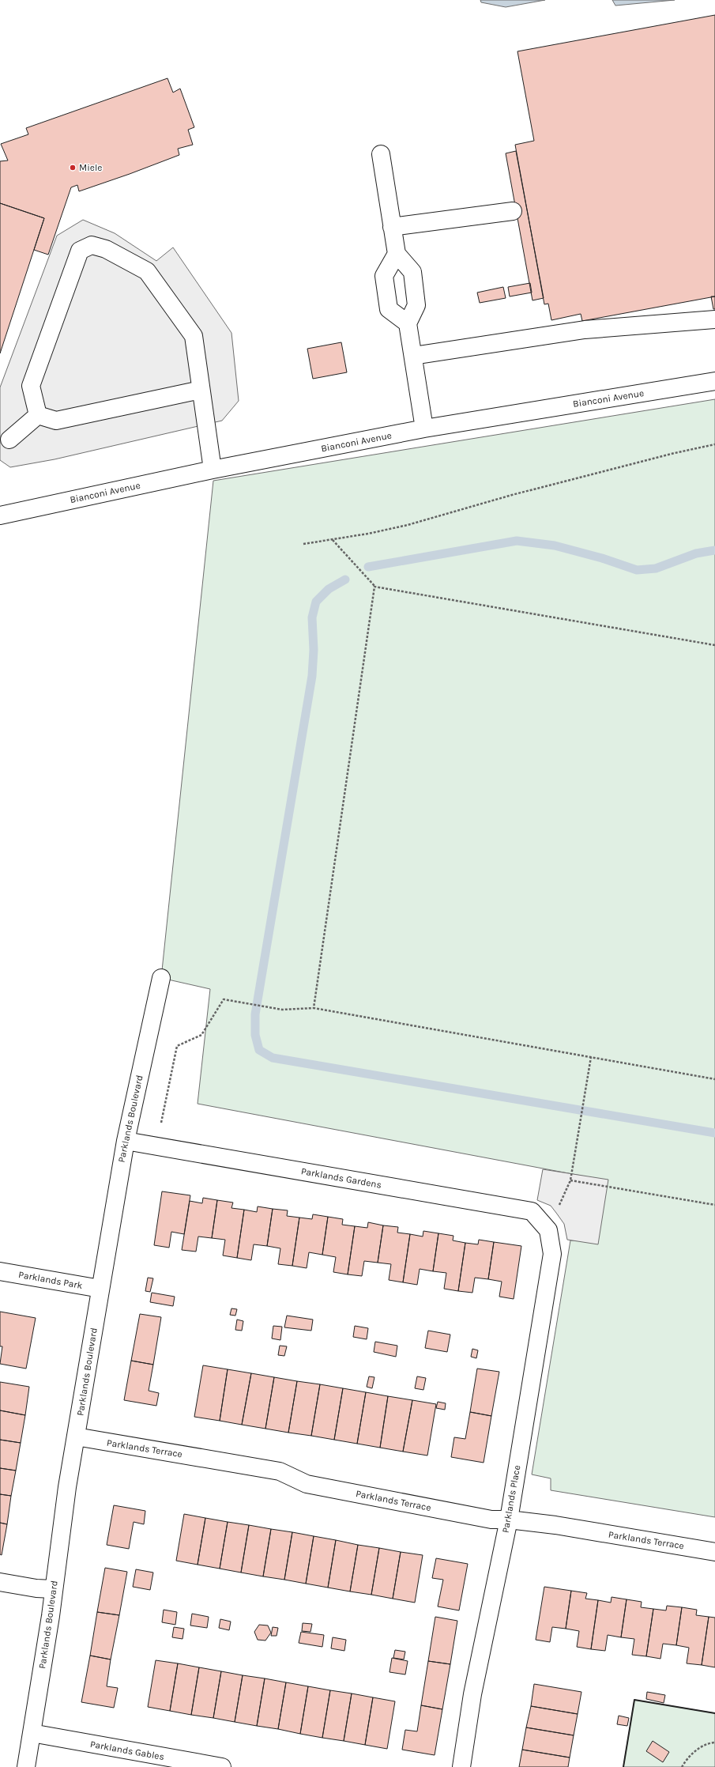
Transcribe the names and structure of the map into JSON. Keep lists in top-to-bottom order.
{
  "streets": {
    "street": [
      "Bianconi Avenue",
      "Parklands Boulevard",
      "Parklands Gardens",
      "Parklands Park",
      "Parklands Terrace",
      "Parklands Place",
      "Parklands Gables"
    ]
  },
  "crossings": [
    ["Parklands Boulevard", "Parklands Gardens"],
    ["Parklands Boulevard", "Parklands Park"],
    ["Parklands Boulevard", "Parklands Terrace"],
    ["Parklands Boulevard", "Parklands Gables"],
    ["Parklands Gardens", "Parklands Place"],
    ["Parklands Terrace", "Parklands Place"]
  ],
  "places": ["Miele"]
}
